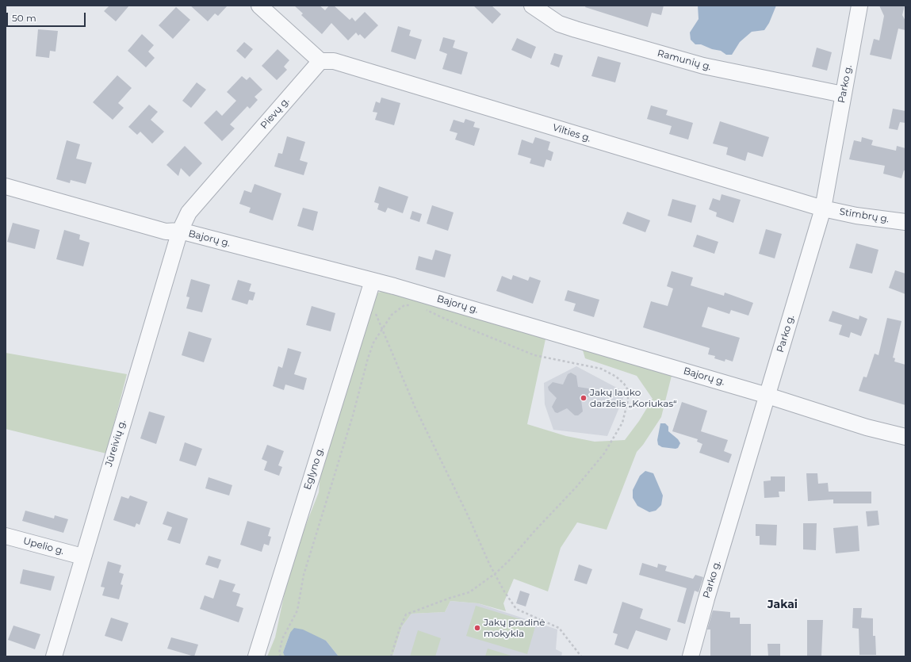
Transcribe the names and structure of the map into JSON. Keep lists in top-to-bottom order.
{
  "streets": {
    "street": [
      "Ramunių g.",
      "Parko g.",
      "Pievų g.",
      "Vilties g.",
      "Stimbrų g.",
      "Bajorų g.",
      "Jūreivių g.",
      "Eglyno g.",
      "Upelio g."
    ]
  },
  "crossings": [
    ["Ramunių g.", "Parko g."],
    ["Parko g.", "Vilties g."],
    ["Parko g.", "Stimbrų g."],
    ["Parko g.", "Bajorų g."],
    ["Pievų g.", "Vilties g."],
    ["Pievų g.", "Bajorų g."],
    ["Pievų g.", "Jūreivių g."],
    ["Vilties g.", "Stimbrų g."],
    ["Bajorų g.", "Jūreivių g."],
    ["Bajorų g.", "Eglyno g."],
    ["Jūreivių g.", "Upelio g."]
  ],
  "districts": ["Jakai"],
  "places": ["Jakų lauko darželis „Koriukas“", "Jakų pradinė mokykla"],
  "scale_bar": "50 m"
}
